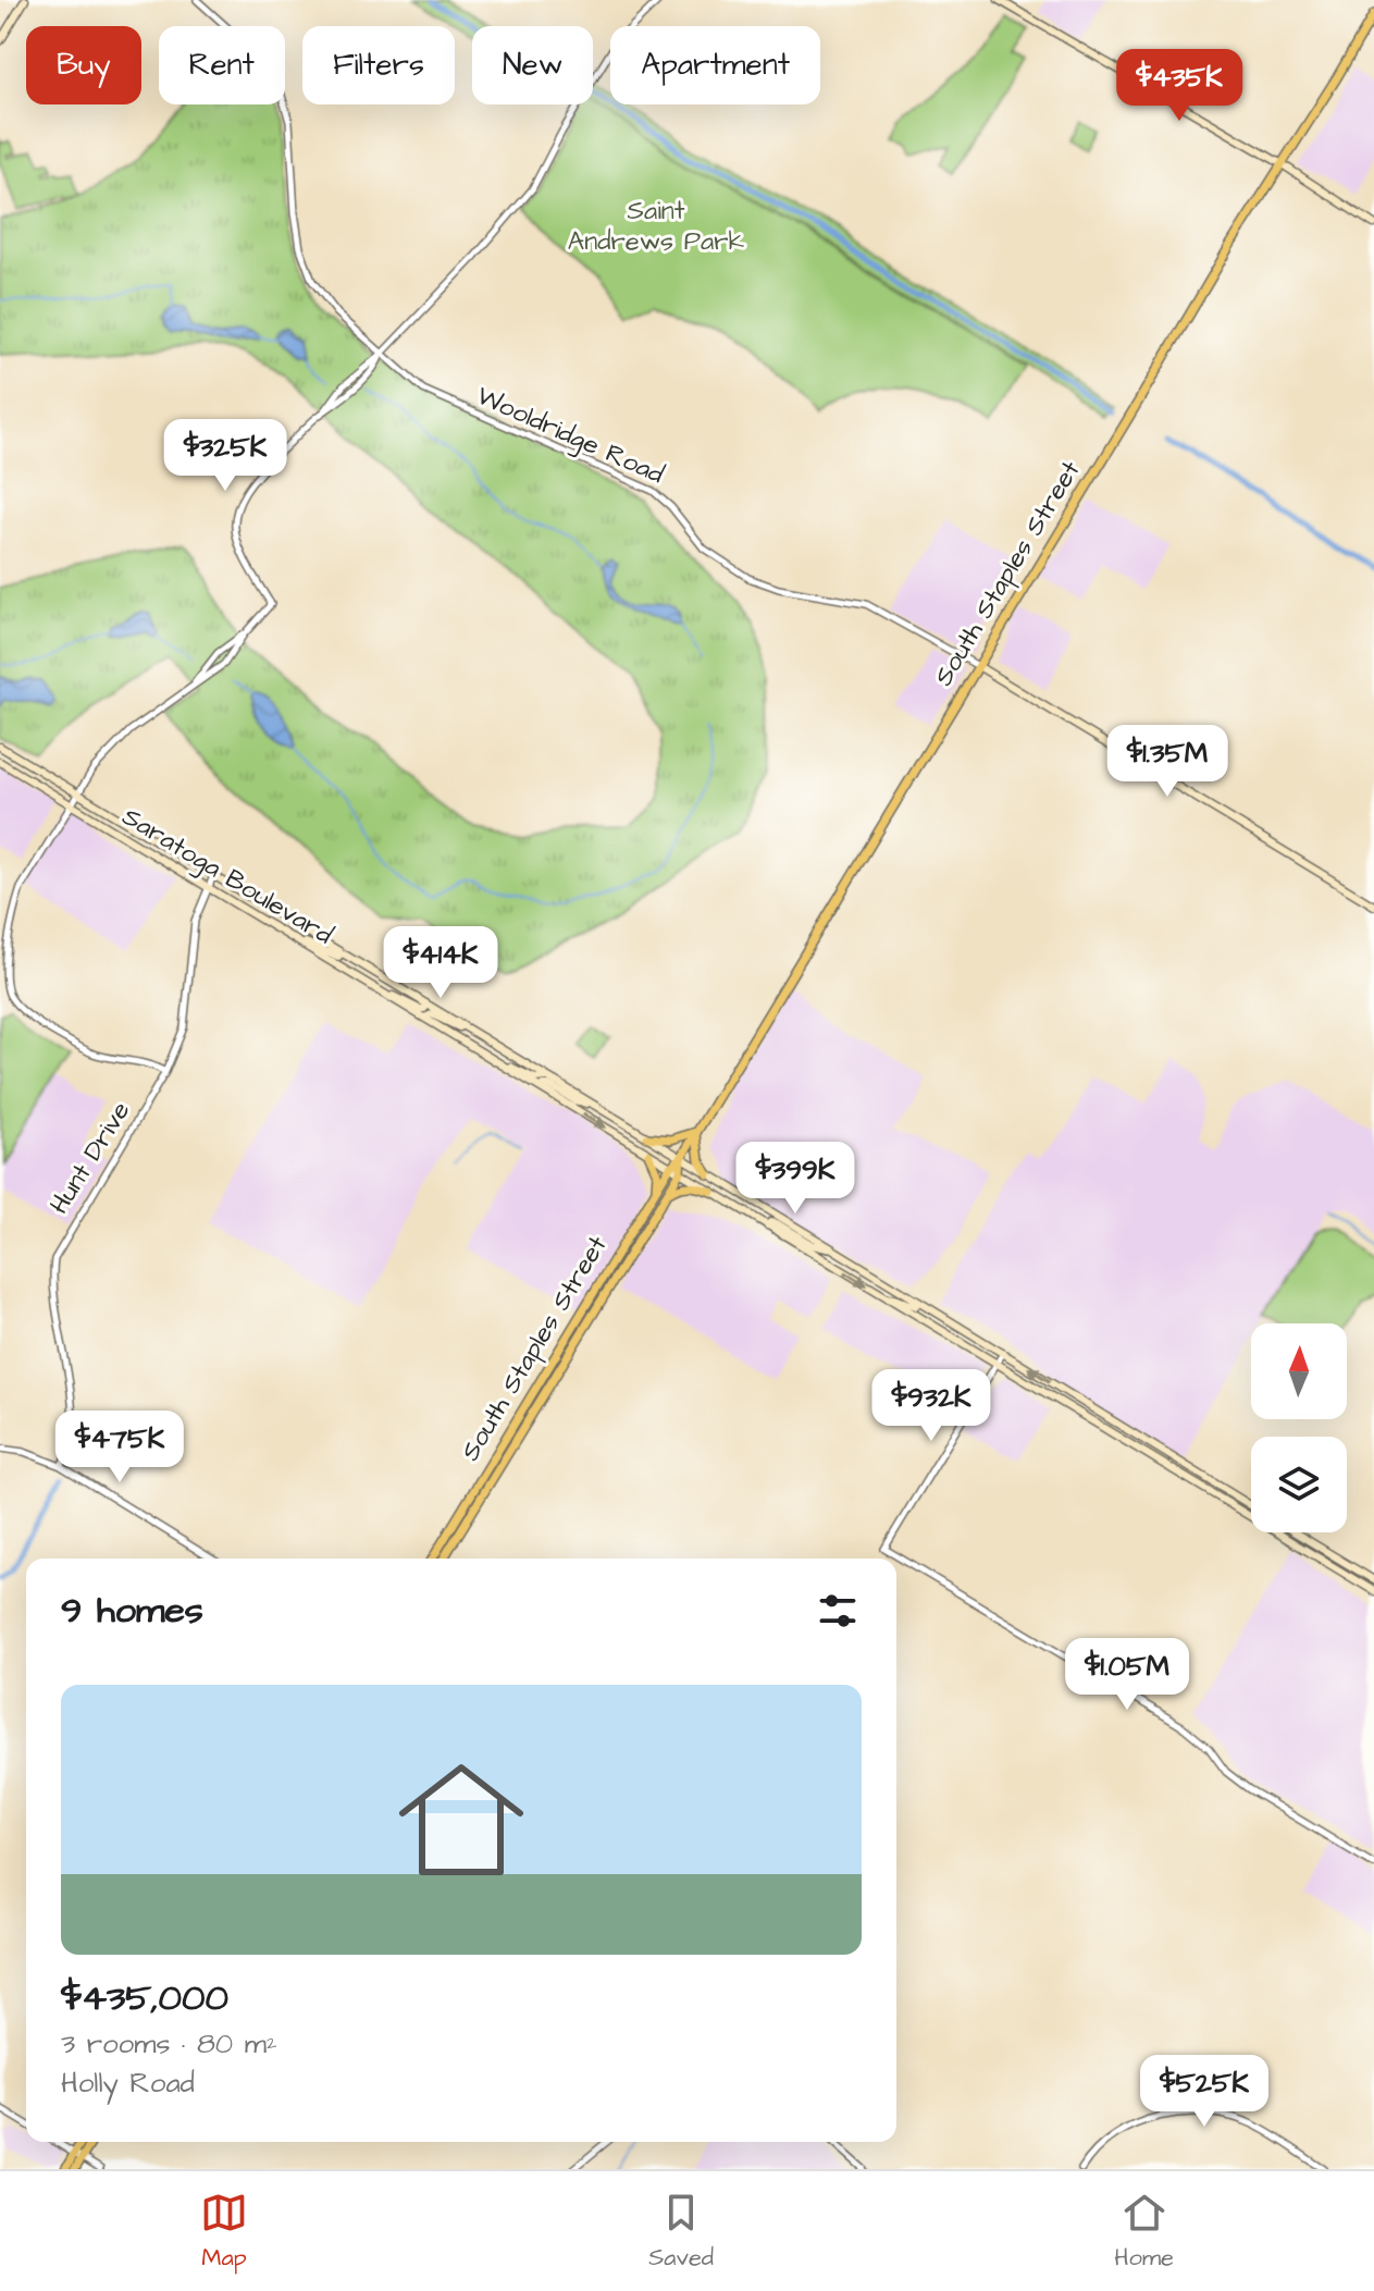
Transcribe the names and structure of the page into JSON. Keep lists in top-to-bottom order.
{
  "streets": {
    "main road": ["Wooldridge Road", "South Staples Street", "Saratoga Boulevard"],
    "street": ["Hunt Drive"]
  },
  "crossings": [
    ["Wooldridge Road", "South Staples Street"],
    ["South Staples Street", "Saratoga Boulevard"],
    ["Saratoga Boulevard", "Hunt Drive"]
  ],
  "parks": ["Saint Andrews Park"],
  "north": "top",
  "page": {
    "chip": [
      "Buy",
      "Rent",
      "Filters",
      "New",
      "Apartment"
    ],
    "price": [
      "$435K",
      "$325K",
      "$1.35M",
      "$414K",
      "$399K",
      "$932K",
      "$475K",
      "$1.05M",
      "$525K"
    ],
    "heading": "9 homes",
    "list": [
      {
        "name": "$435,000",
        "note": "3 rooms · 80 m² · Holly Road"
      }
    ],
    "tabs": ["Map", "Saved", "Home"]
  }
}
